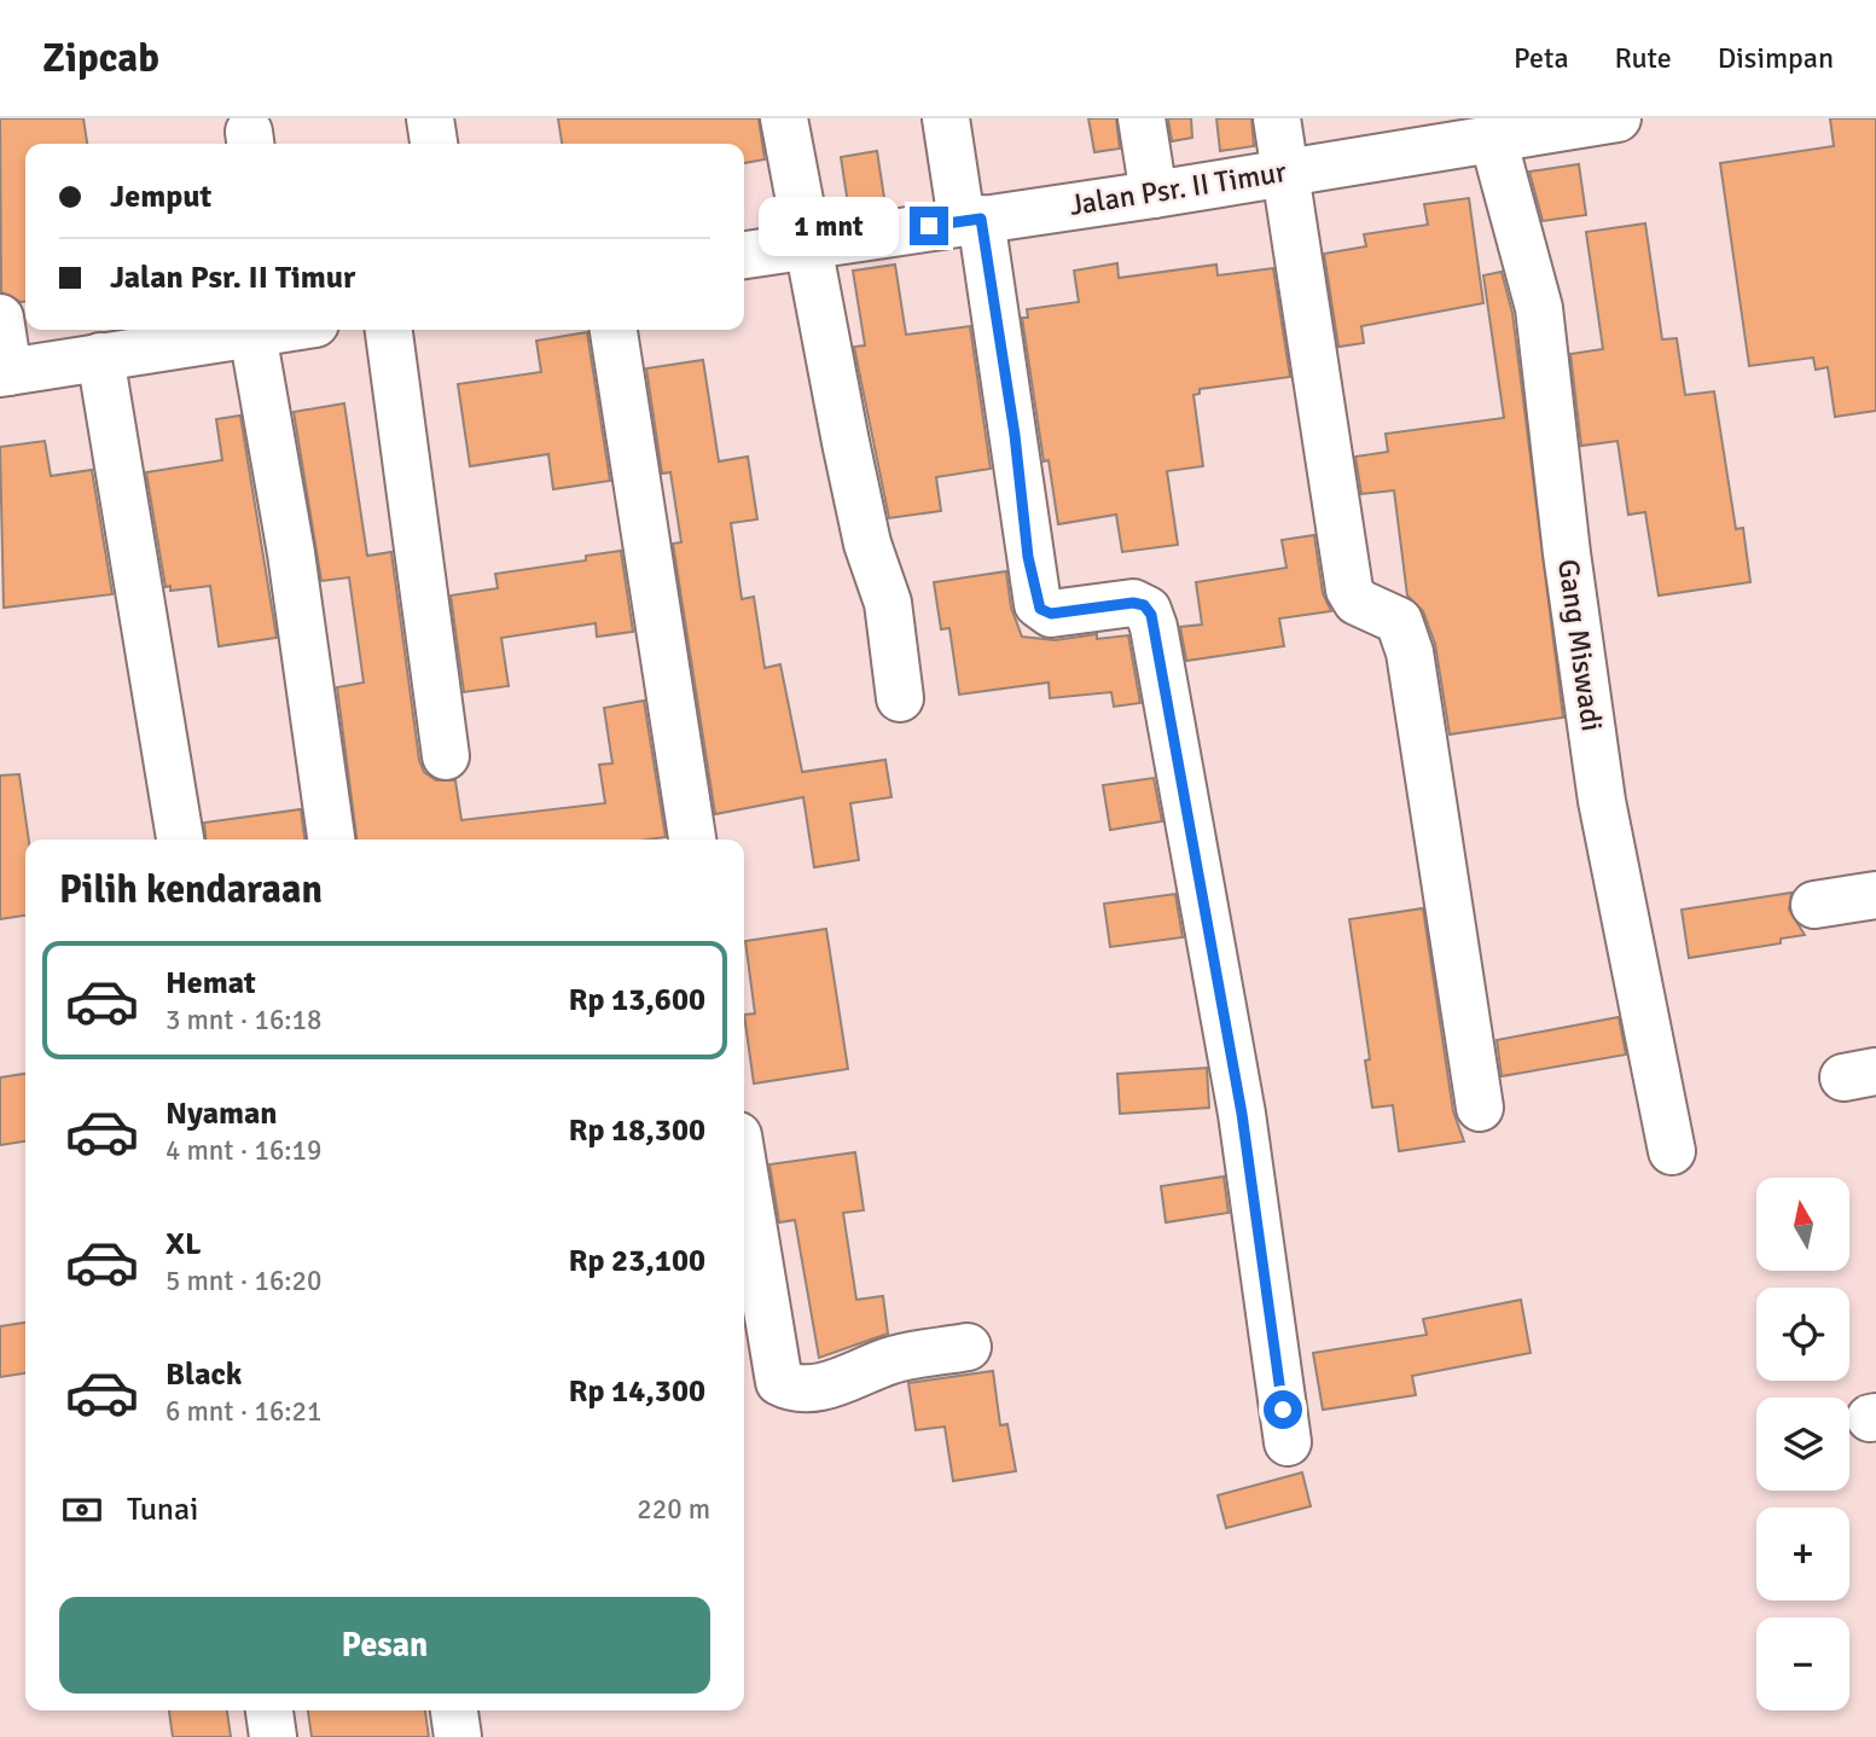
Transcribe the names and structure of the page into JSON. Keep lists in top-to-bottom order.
{
  "streets": {
    "street": ["Jalan Psr. II Timur", "Gang Miswadi"]
  },
  "crossings": [
    ["Jalan Psr. II Timur", "Gang Miswadi"]
  ],
  "north": "top",
  "page": {
    "header": "Zipcab",
    "nav": ["Peta", "Rute", "Disimpan"],
    "banner": ["Jemput", "Jalan Psr. II Timur"],
    "bubble": "1 mnt",
    "heading": "Pilih kendaraan",
    "list": [
      {
        "name": "Hemat",
        "note": "3 mnt · 16:18",
        "value": "Rp 13,600"
      },
      {
        "name": "Nyaman",
        "note": "4 mnt · 16:19",
        "value": "Rp 18,300"
      },
      {
        "name": "XL",
        "note": "5 mnt · 16:20",
        "value": "Rp 23,100"
      },
      {
        "name": "Black",
        "note": "6 mnt · 16:21",
        "value": "Rp 14,300"
      }
    ],
    "map_buttons": ["+", "−"],
    "pay": ["Tunai", "220 m"],
    "buttons": "Pesan"
  }
}
